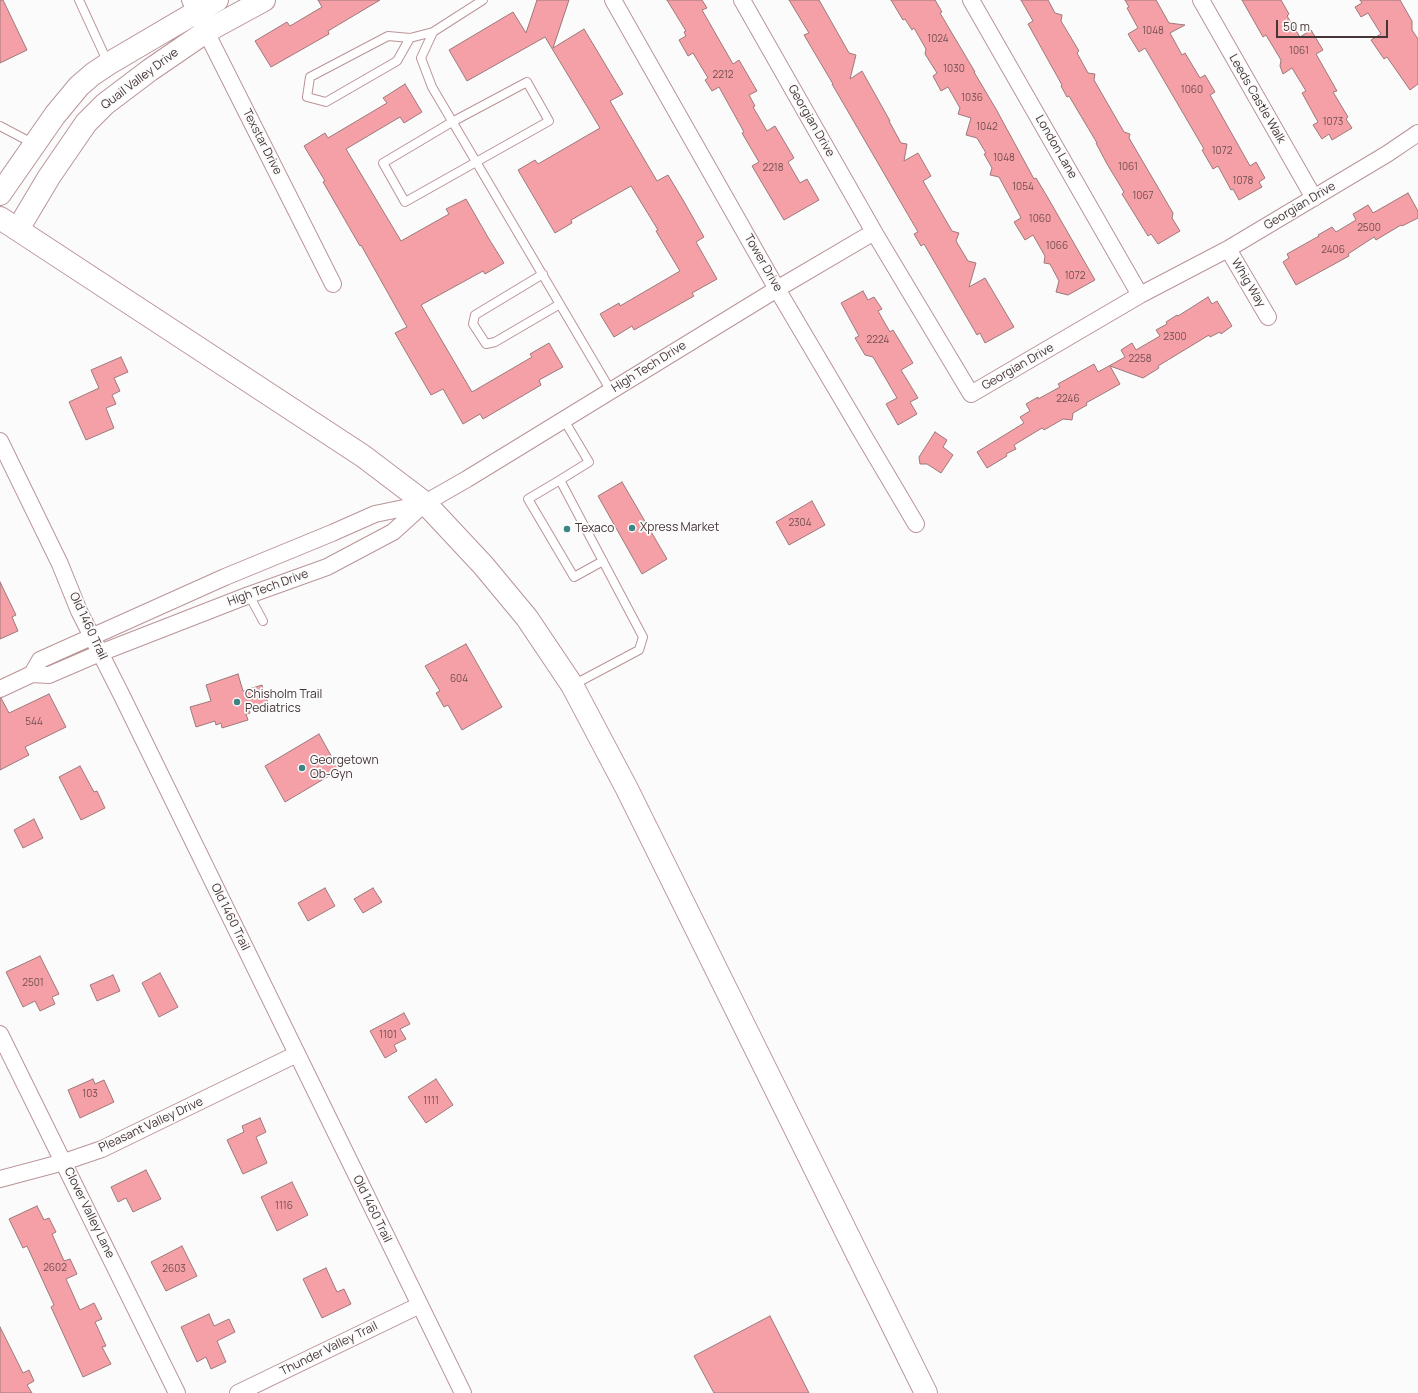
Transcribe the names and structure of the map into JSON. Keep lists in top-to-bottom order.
{
  "streets": {
    "main road": ["Quail Valley Drive"],
    "street": [
      "Leeds Castle Walk",
      "Georgian Drive",
      "Texstar Drive",
      "London Lane",
      "Tower Drive",
      "Whig Way",
      "High Tech Drive",
      "Old 1460 Trail",
      "Pleasant Valley Drive",
      "Clover Valley Lane",
      "Thunder Valley Trail"
    ]
  },
  "crossings": [
    ["Quail Valley Drive", "Texstar Drive"],
    ["Leeds Castle Walk", "Georgian Drive"],
    ["Georgian Drive", "London Lane"],
    ["Georgian Drive", "Whig Way"],
    ["Georgian Drive", "High Tech Drive"],
    ["Tower Drive", "High Tech Drive"],
    ["High Tech Drive", "Old 1460 Trail"],
    ["Old 1460 Trail", "Pleasant Valley Drive"],
    ["Old 1460 Trail", "Thunder Valley Trail"],
    ["Pleasant Valley Drive", "Clover Valley Lane"]
  ],
  "places": [
    "Xpress Market",
    "Texaco",
    "Chisholm Trail Pediatrics",
    "Georgetown Ob-Gyn"
  ],
  "house_numbers": [
    "1048",
    "1024",
    "1061",
    "1030",
    "2212",
    "1060",
    "1036",
    "1073",
    "1042",
    "1072",
    "1048",
    "1061",
    "2218",
    "1078",
    "1054",
    "1067",
    "1060",
    "2500",
    "1066",
    "2406",
    "1072",
    "2300",
    "2224",
    "2258",
    "2246",
    "2304",
    "604",
    "544",
    "2501",
    "1101",
    "103",
    "1111",
    "1116",
    "2602",
    "2603"
  ],
  "scale_bar": "50 m"
}
